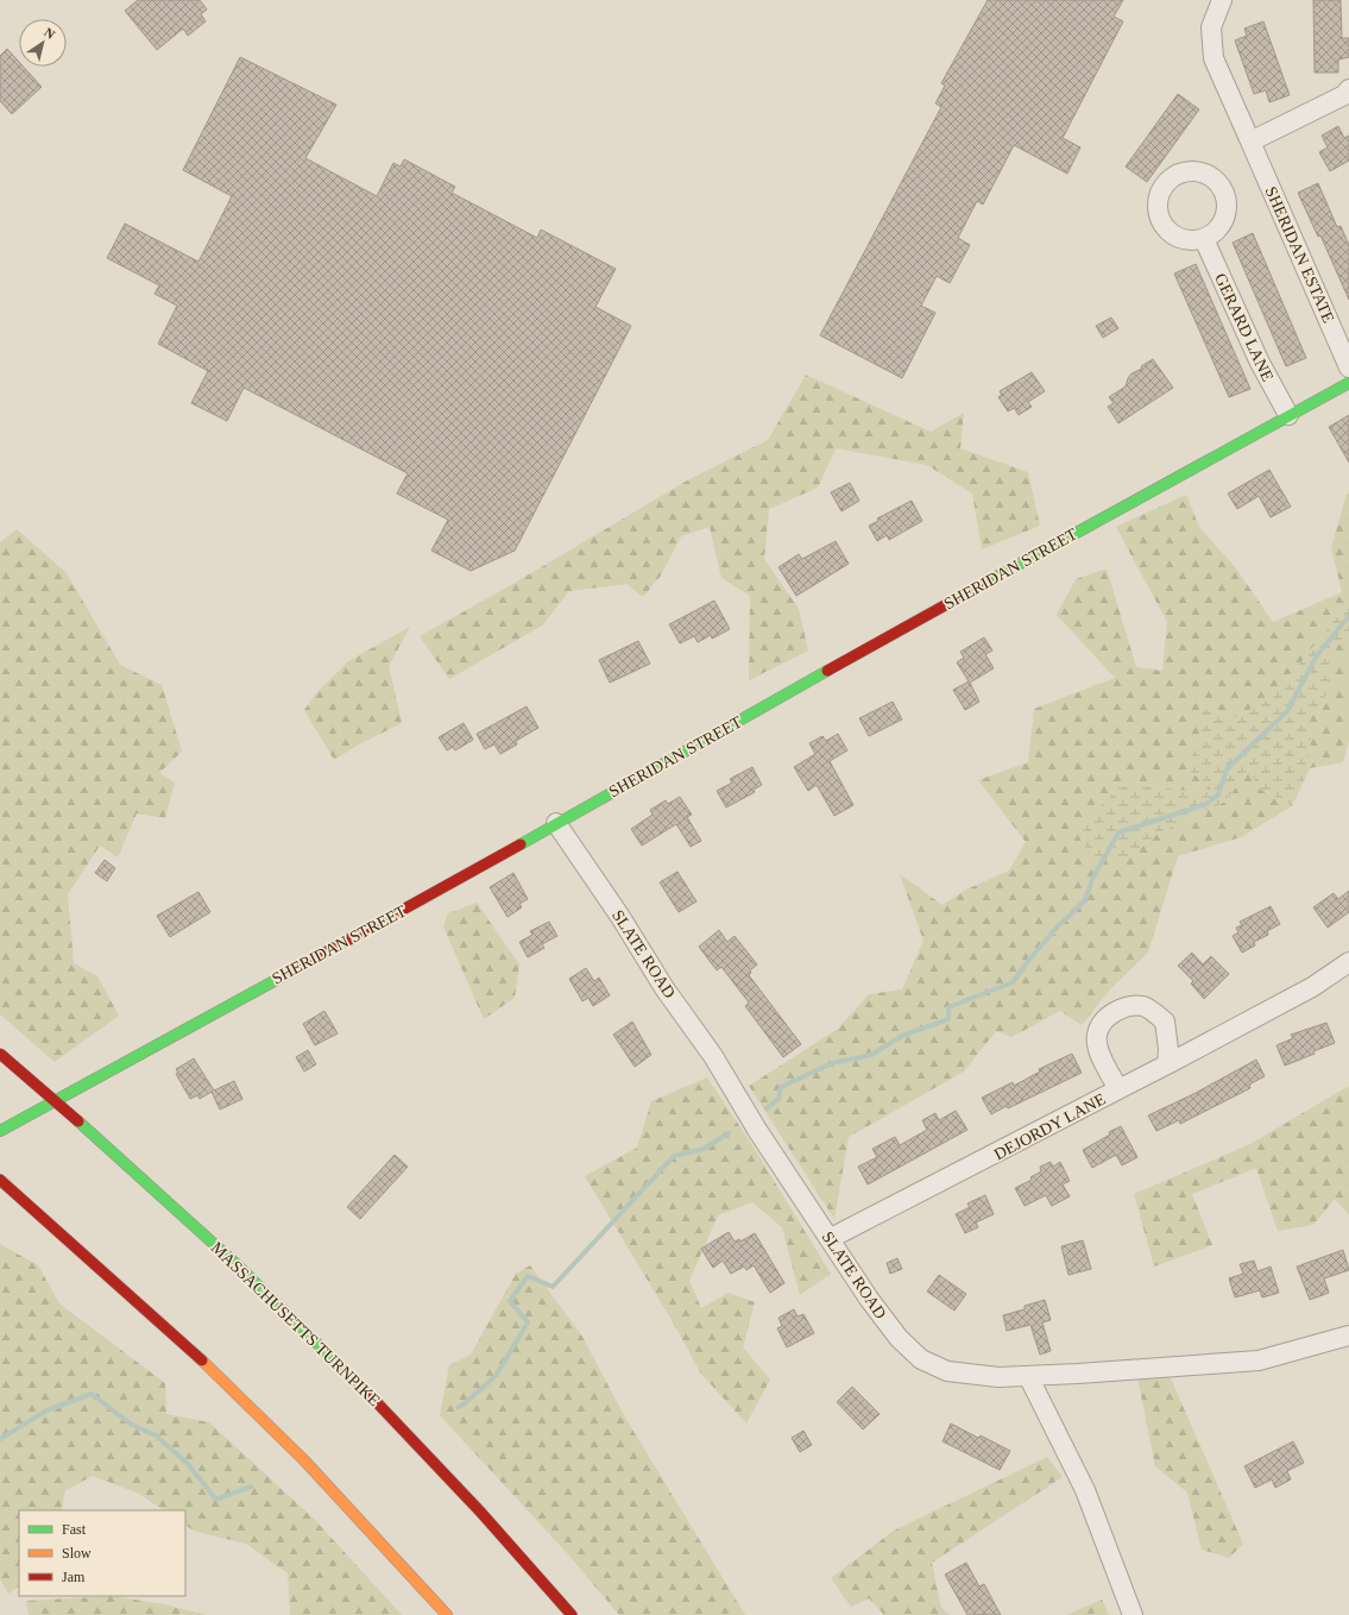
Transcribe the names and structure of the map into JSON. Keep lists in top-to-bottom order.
{
  "streets": {
    "main road": ["SHERIDAN STREET", "MASSACHUSETTS TURNPIKE"],
    "street": [
      "SHERIDAN ESTATE",
      "GERARD LANE",
      "SLATE ROAD",
      "DEJORDY LANE"
    ]
  },
  "crossings": [
    ["GERARD LANE", "SHERIDAN STREET"],
    ["SHERIDAN STREET", "SLATE ROAD"],
    ["SLATE ROAD", "DEJORDY LANE"]
  ],
  "legend": ["Fast", "Slow", "Jam"],
  "north": "top right"
}
